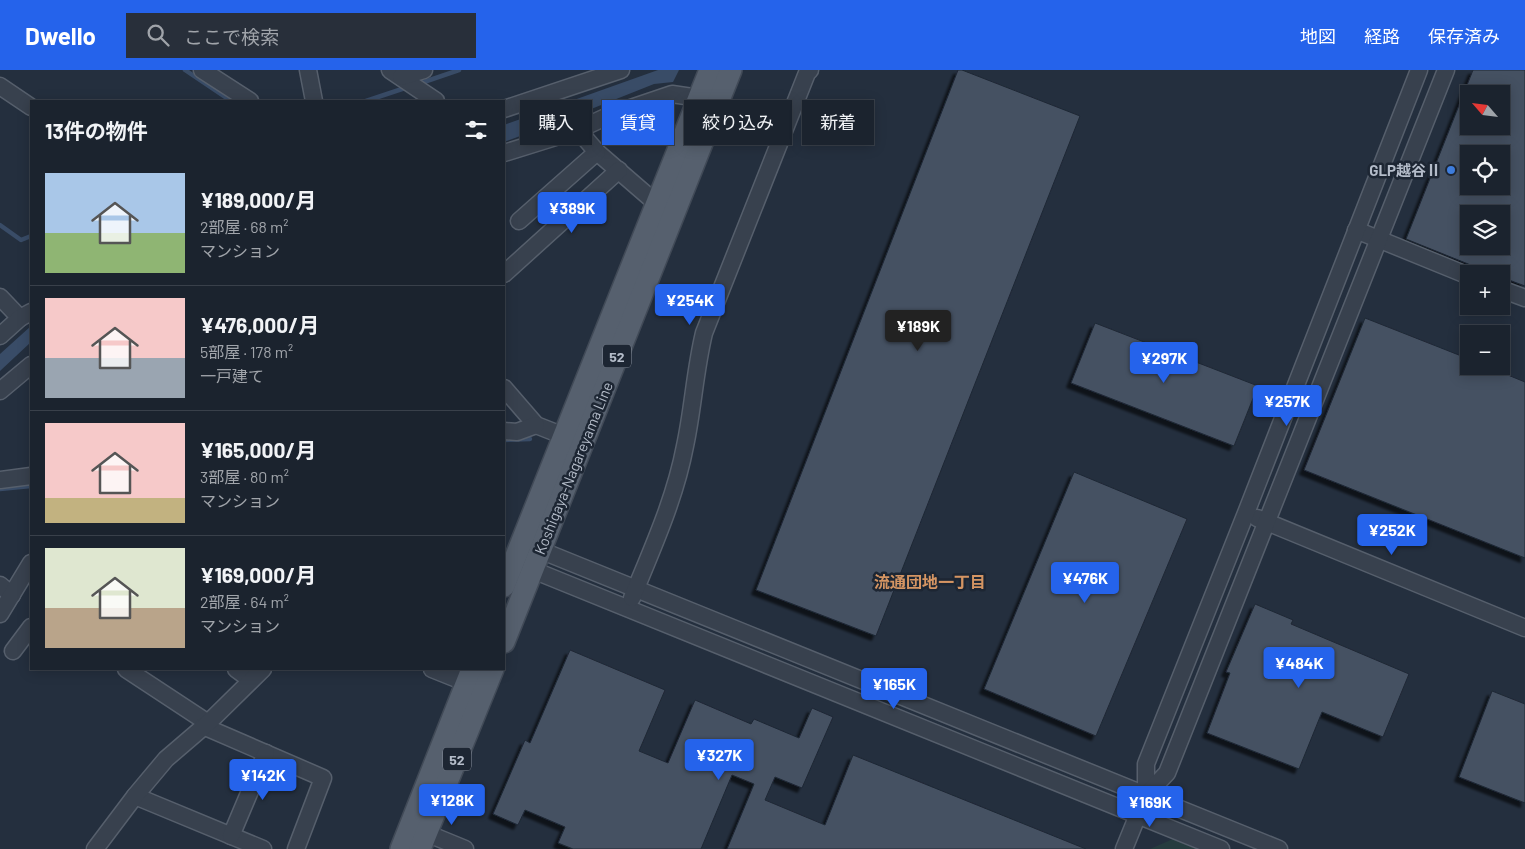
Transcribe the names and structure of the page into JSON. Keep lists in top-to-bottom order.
{
  "streets": {
    "main road": ["52", "Koshigaya-Nagareyama Line"]
  },
  "districts": ["流通団地一丁目"],
  "places": ["GLP越谷Ⅱ"],
  "north": "top left",
  "page": {
    "header": "Dwello",
    "search": "ここで検索",
    "nav": ["地図", "経路", "保存済み"],
    "map_buttons": ["+", "−"],
    "chip": [
      "購入",
      "賃貸",
      "絞り込み",
      "新着"
    ],
    "heading": "13件の物件",
    "list": [
      {
        "name": "¥189,000/月",
        "note": "2部屋 · 68 m² · マンション"
      },
      {
        "name": "¥476,000/月",
        "note": "5部屋 · 178 m² · 一戸建て"
      },
      {
        "name": "¥165,000/月",
        "note": "3部屋 · 80 m² · マンション"
      },
      {
        "name": "¥169,000/月",
        "note": "2部屋 · 64 m² · マンション"
      }
    ],
    "price": [
      "¥389K",
      "¥254K",
      "¥189K",
      "¥297K",
      "¥257K",
      "¥252K",
      "¥476K",
      "¥484K",
      "¥165K",
      "¥327K",
      "¥142K",
      "¥128K",
      "¥169K"
    ]
  }
}
